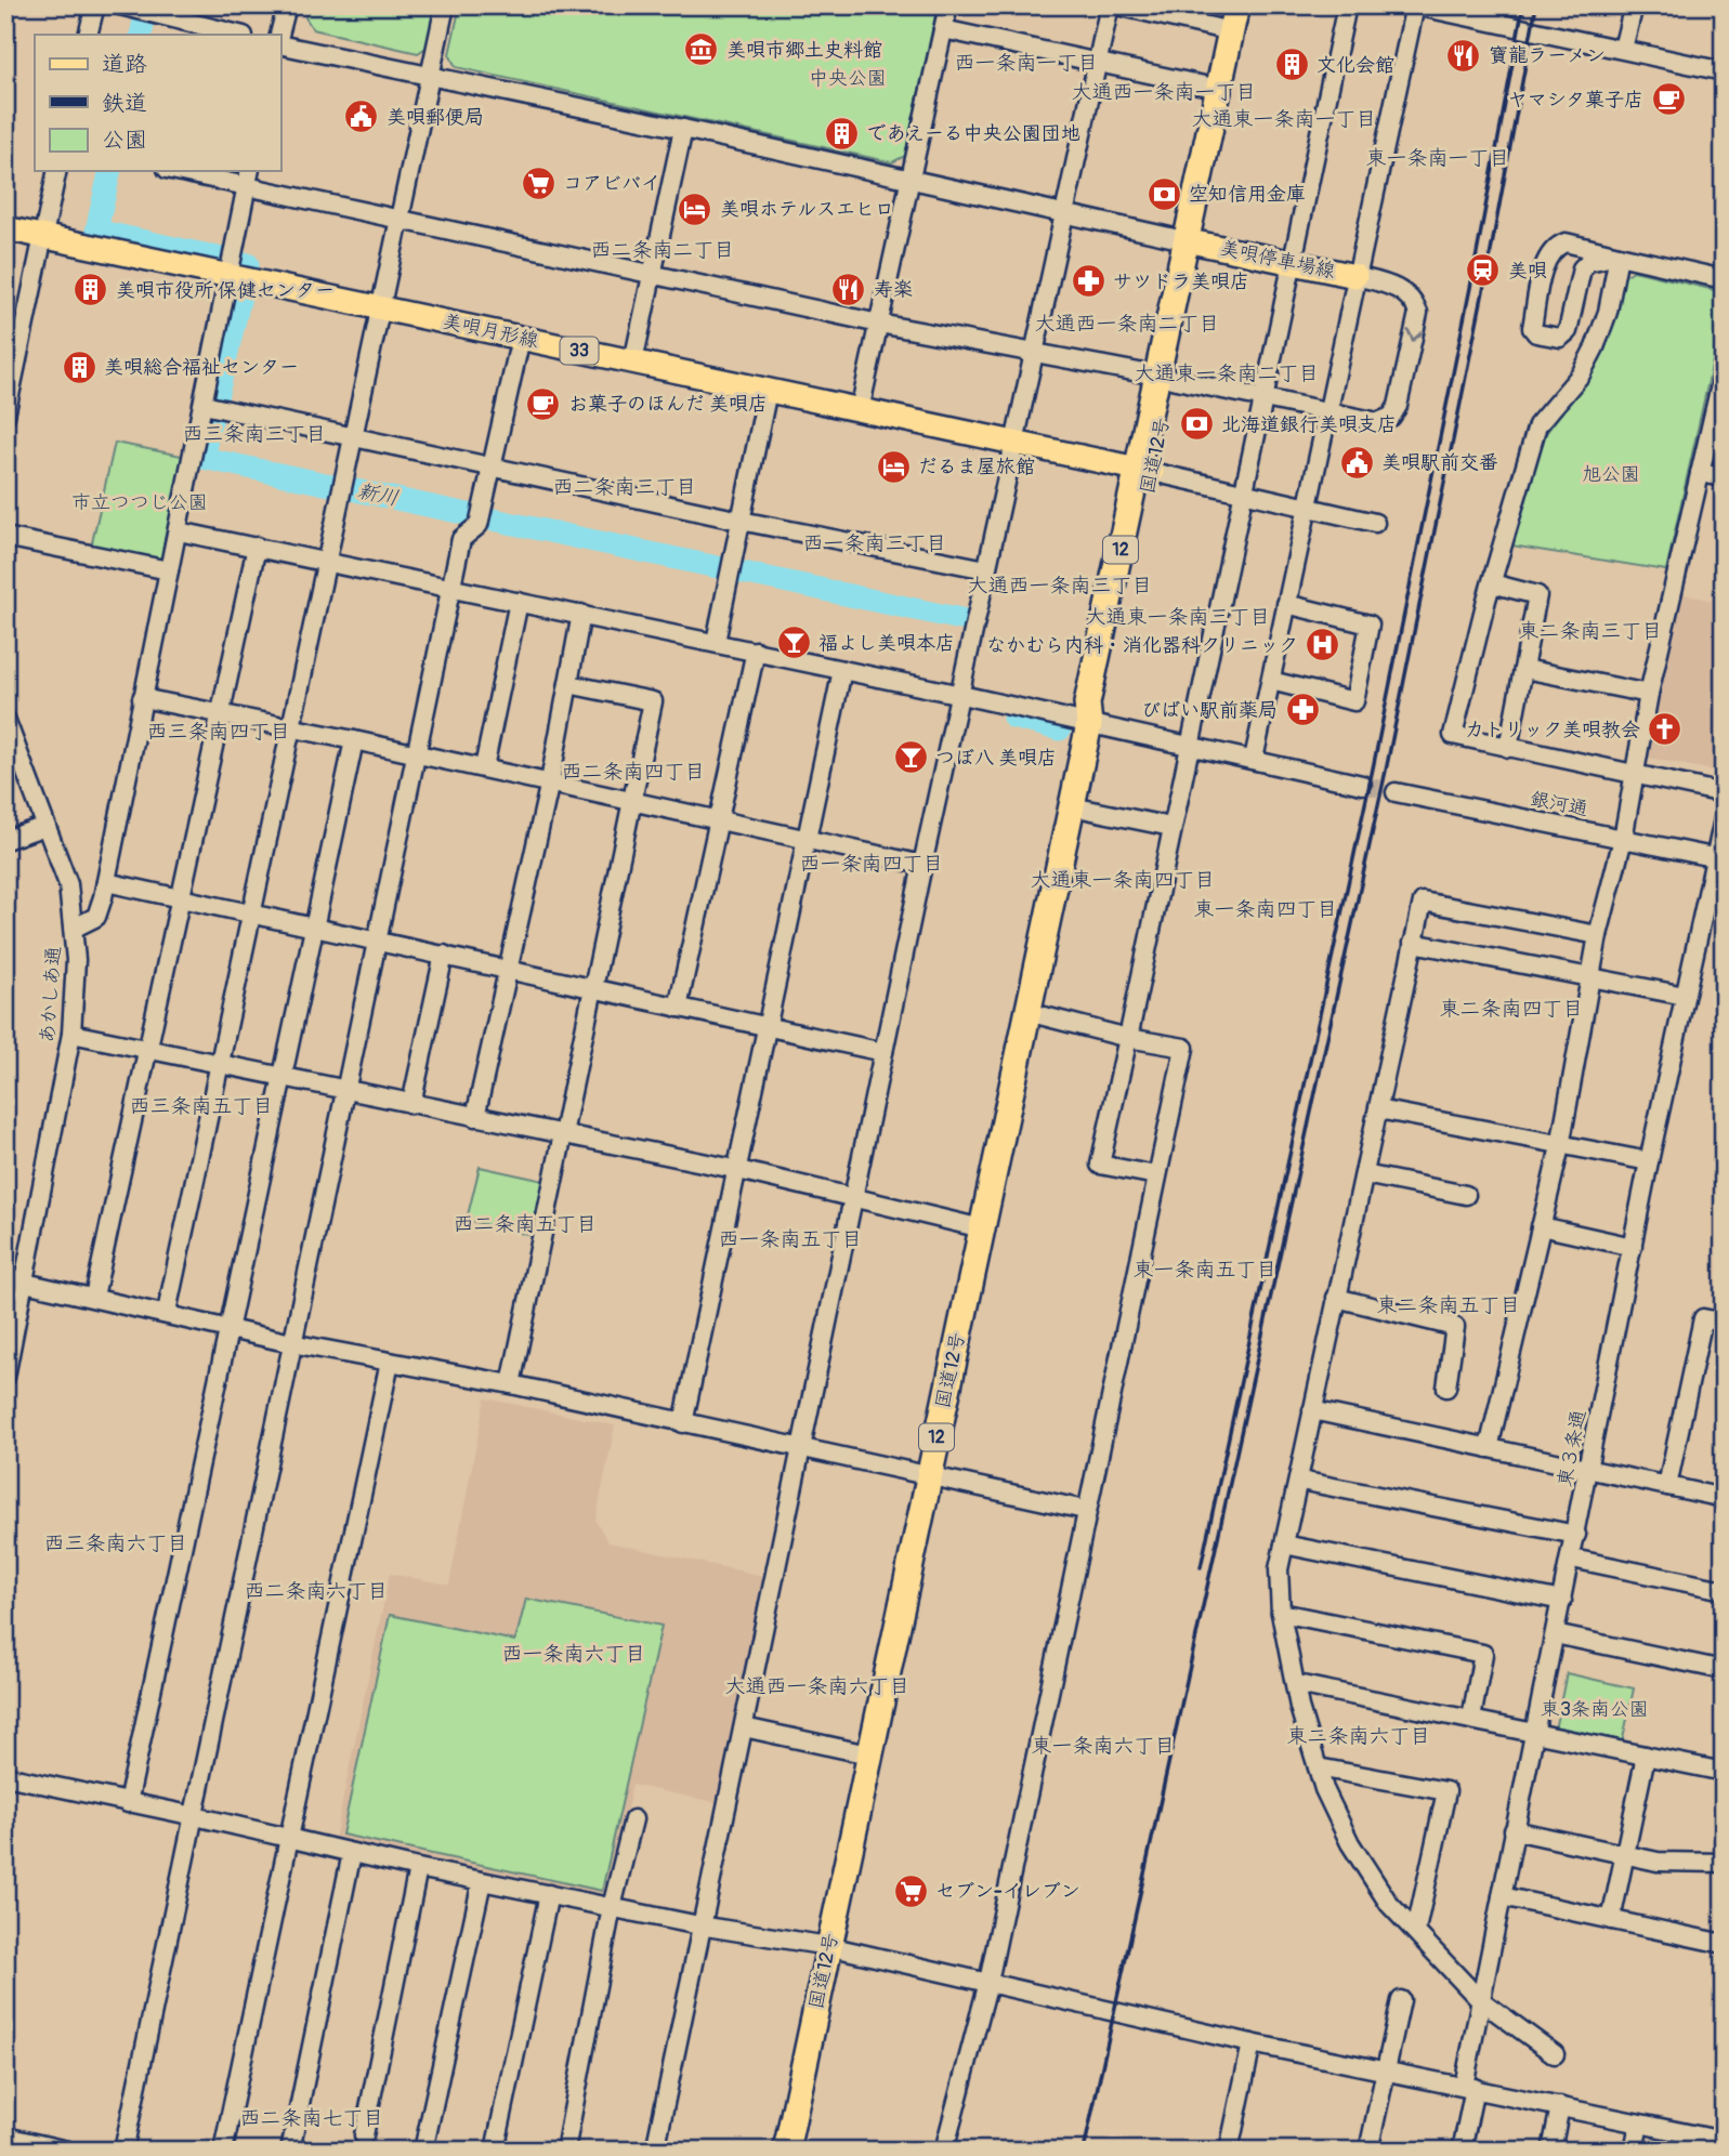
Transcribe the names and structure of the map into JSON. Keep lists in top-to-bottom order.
{
  "streets": {
    "highway": ["国道12号", "12"],
    "main road": ["美唄停車場線", "美唄月形線", "33"],
    "street": ["銀河通", "あかしあ通", "東３条通"]
  },
  "crossings": [
    ["美唄停車場線", "国道12号"],
    ["美唄月形線", "国道12号"],
    ["銀河通", "東３条通"]
  ],
  "districts": [
    "西一条南一丁目",
    "大通西一条南一丁目",
    "大通東一条南一丁目",
    "東一条南一丁目",
    "西二条南二丁目",
    "大通西一条南二丁目",
    "大通東一条南二丁目",
    "西三条南三丁目",
    "西二条南三丁目",
    "西一条南三丁目",
    "大通西一条南三丁目",
    "大通東一条南三丁目",
    "東二条南三丁目",
    "西三条南四丁目",
    "西二条南四丁目",
    "西一条南四丁目",
    "大通東一条南四丁目",
    "東一条南四丁目",
    "東二条南四丁目",
    "西三条南五丁目",
    "西二条南五丁目",
    "西一条南五丁目",
    "東一条南五丁目",
    "東二条南五丁目",
    "西三条南六丁目",
    "西二条南六丁目",
    "西一条南六丁目",
    "大通西一条南六丁目",
    "東二条南六丁目",
    "東一条南六丁目",
    "西二条南七丁目"
  ],
  "water": ["新川"],
  "parks": [
    "中央公園",
    "旭公園",
    "市立つつじ公園",
    "東3条南公園"
  ],
  "places": {
    "museum": ["美唄市郷土史料館"],
    "restaurant": ["寶龍ラーメン", "寿楽"],
    "building": [
      "文化会館",
      "であえーる中央公園団地",
      "美唄市役所 保健センター",
      "美唄総合福祉センター"
    ],
    "cafe": ["ヤマシタ菓子店", "お菓子のほんだ 美唄店"],
    "public building": ["美唄郵便局", "美唄駅前交番"],
    "supermarket": ["コアビバイ", "セブン-イレブン"],
    "bank": ["空知信用金庫", "北海道銀行美唄支店"],
    "hotel": ["美唄ホテルスエヒロ", "だるま屋旅館"],
    "station": ["美唄"],
    "pharmacy": ["サツドラ美唄店", "びばい駅前薬局"],
    "bar": ["福よし美唄本店", "つぼ八 美唄店"],
    "hospital": ["なかむら内科・消化器科クリニック"],
    "church": ["カトリック美唄教会"]
  },
  "legend": ["道路", "鉄道", "公園"]
}
